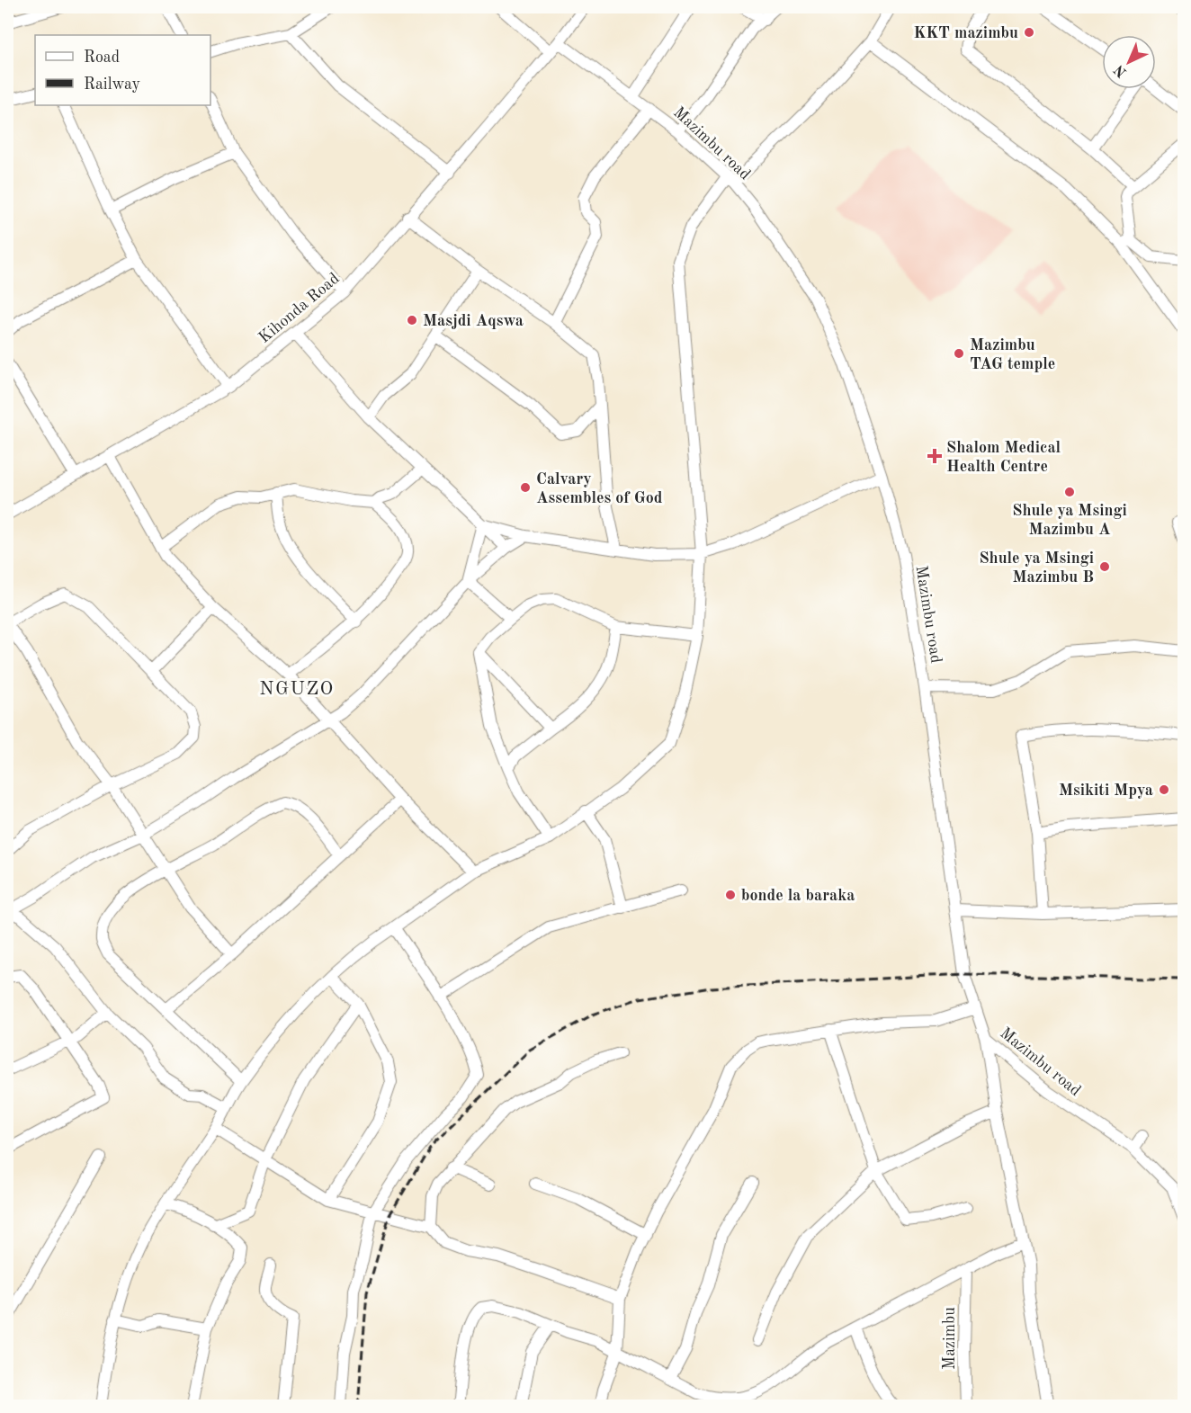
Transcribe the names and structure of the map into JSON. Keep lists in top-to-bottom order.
{
  "streets": {
    "street": ["Mazimbu road", "Kihonda Road", "Mazimbu"]
  },
  "crossings": [
    ["Mazimbu road", "Kihonda Road"]
  ],
  "districts": ["NGUZO"],
  "places": {
    "other": [
      "KKT mazimbu",
      "Masjdi Aqswa",
      "Mazimbu TAG temple",
      "Calvary Assembles of God",
      "Shule ya Msingi Mazimbu A",
      "Shule ya Msingi Mazimbu B",
      "Msikiti Mpya",
      "bonde la baraka"
    ],
    "health": ["Shalom Medical Health Centre"]
  },
  "legend": ["Road", "Railway"],
  "north": "bottom left"
}
